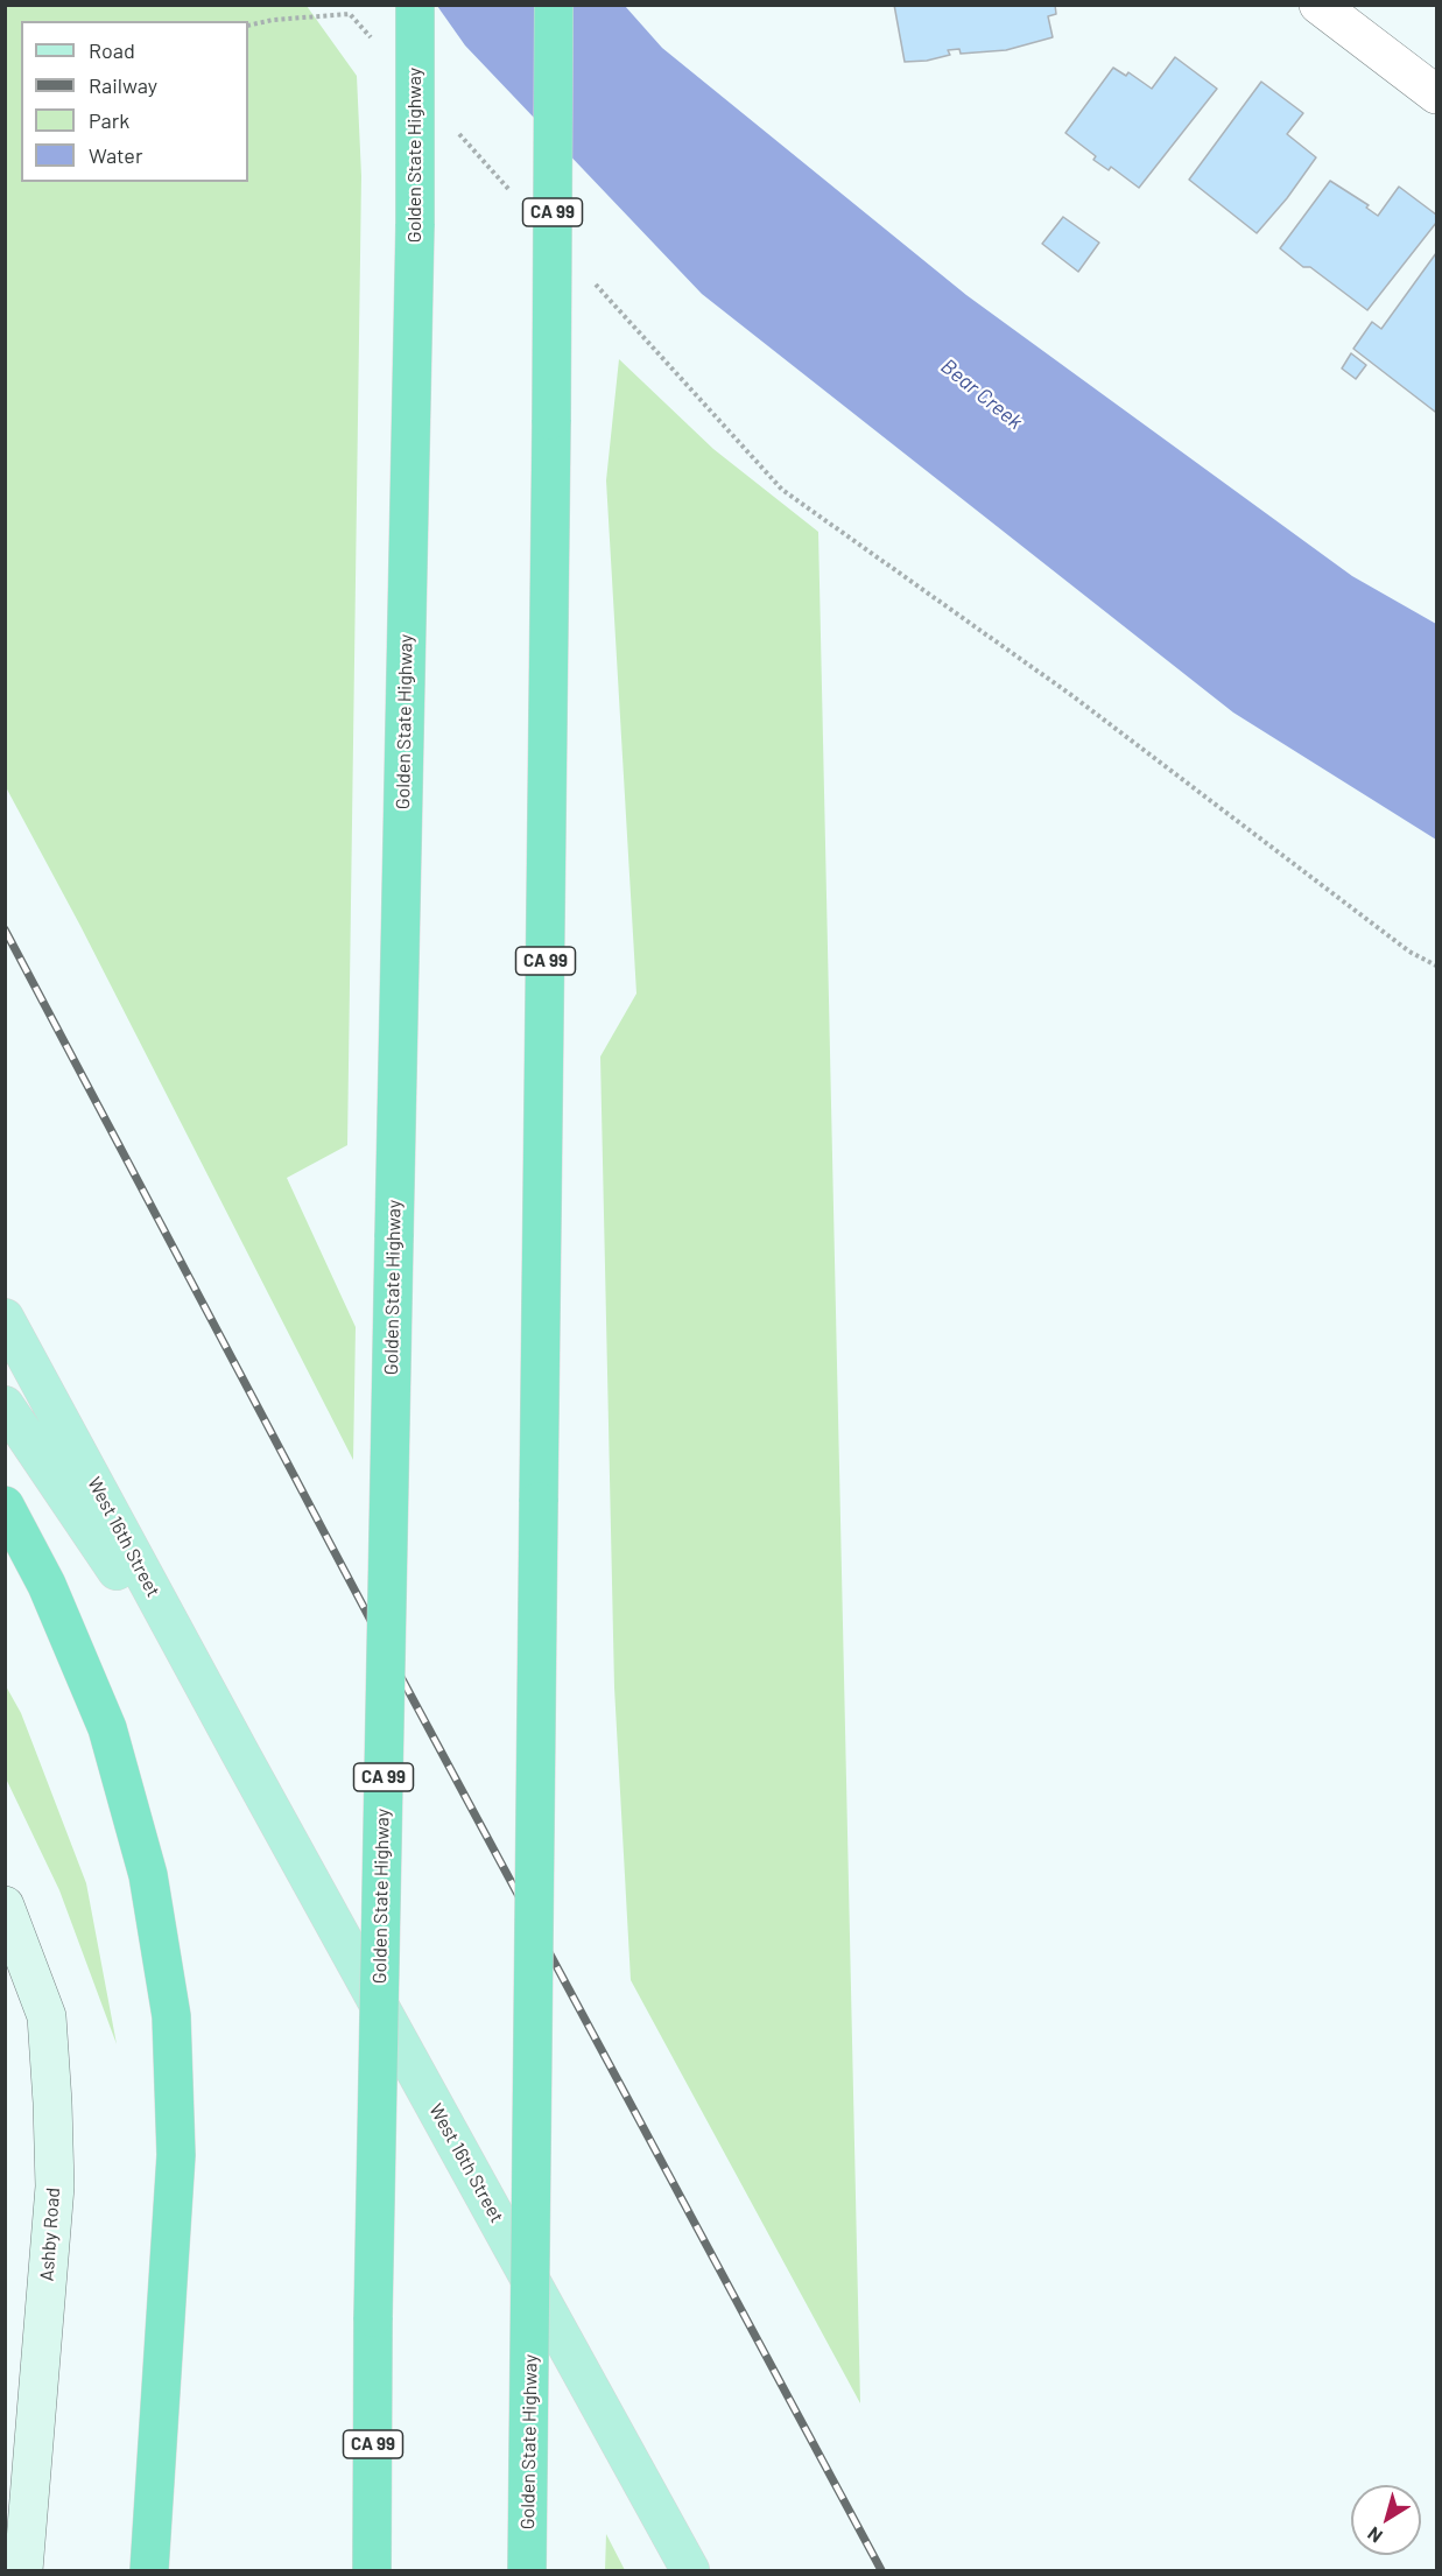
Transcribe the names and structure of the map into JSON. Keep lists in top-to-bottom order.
{
  "streets": {
    "highway": ["Golden State Highway", "CA 99"],
    "main road": ["West 16th Street", "Ashby Road"]
  },
  "water": ["Bear Creek"],
  "legend": [
    "Road",
    "Railway",
    "Park",
    "Water"
  ],
  "north": "bottom left"
}
